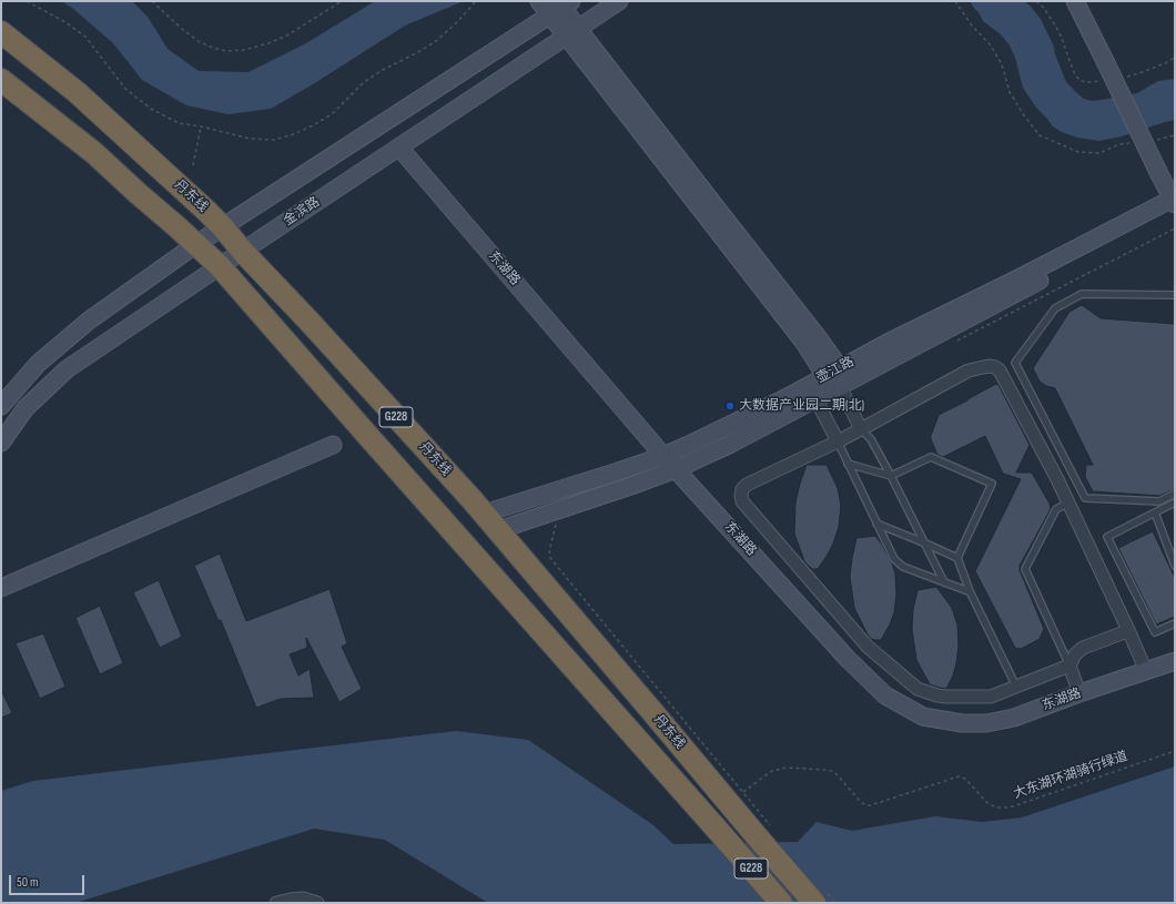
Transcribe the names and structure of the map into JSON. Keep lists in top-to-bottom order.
{
  "streets": {
    "highway": ["丹东线", "G228"],
    "main road": ["金滨路", "东湖路", "壶江路"],
    "path": ["大东湖环湖骑行绿道"]
  },
  "crossings": [
    ["丹东线", "金滨路"],
    ["丹东线", "壶江路"],
    ["金滨路", "东湖路"],
    ["金滨路", "G228"],
    ["东湖路", "壶江路"]
  ],
  "places": ["大数据产业园二期(北)"],
  "scale_bar": "50 m"
}
